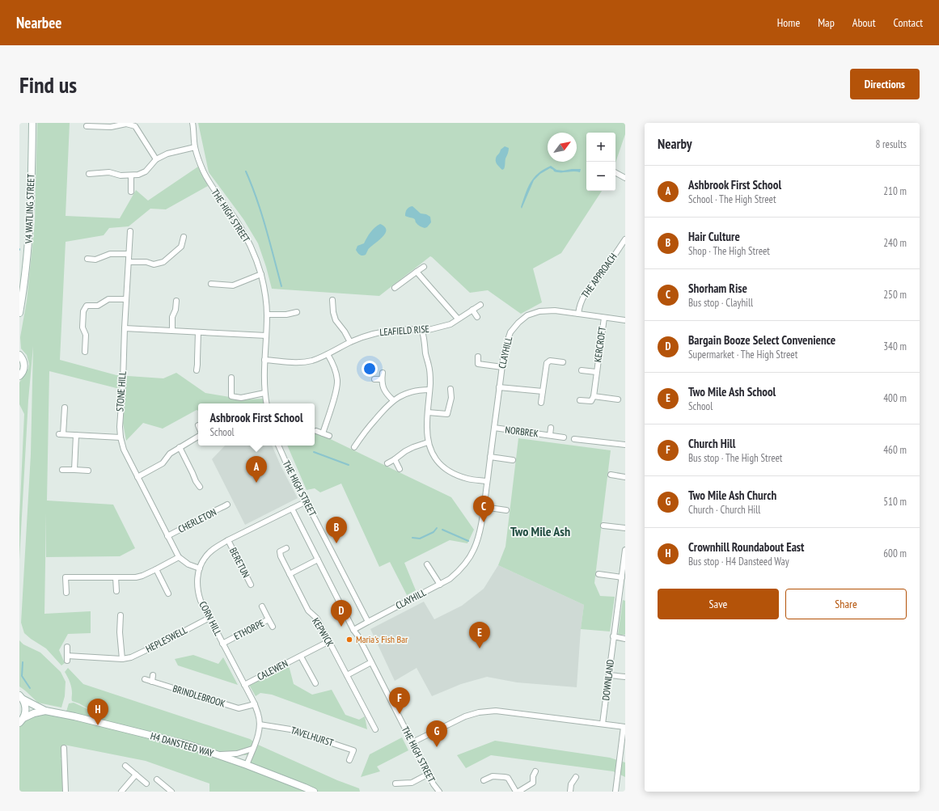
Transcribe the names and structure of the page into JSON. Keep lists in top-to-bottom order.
{
  "streets": {
    "street": [
      "V4 WATLING STREET",
      "THE HIGH STREET",
      "THE APPROACH",
      "LEAFIELD RISE",
      "KERCROFT",
      "CLAYHILL",
      "STONE HILL",
      "NORBREK",
      "CHERLETON",
      "BERETUN",
      "CORN HILL",
      "ETHORPE",
      "KEPWICK",
      "HEPLESWELL",
      "CALEWEN",
      "DOWNLAND",
      "BRINDLEBROOK",
      "TAVELHURST",
      "H4 DANSTEED WAY"
    ]
  },
  "crossings": [
    ["THE HIGH STREET", "LEAFIELD RISE"],
    ["THE HIGH STREET", "CLAYHILL"],
    ["THE HIGH STREET", "CORN HILL"],
    ["THE APPROACH", "CLAYHILL"],
    ["KERCROFT", "CLAYHILL"],
    ["CLAYHILL", "NORBREK"],
    ["STONE HILL", "CHERLETON"],
    ["STONE HILL", "CORN HILL"],
    ["BERETUN", "CORN HILL"],
    ["CORN HILL", "ETHORPE"],
    ["CORN HILL", "HEPLESWELL"],
    ["CORN HILL", "CALEWEN"],
    ["CORN HILL", "BRINDLEBROOK"],
    ["CORN HILL", "TAVELHURST"],
    ["CORN HILL", "H4 DANSTEED WAY"],
    ["KEPWICK", "CALEWEN"]
  ],
  "districts": ["Two Mile Ash"],
  "places": ["Maria's Fish Bar"],
  "north": "top right",
  "page": {
    "header": "Nearbee",
    "nav": [
      "Home",
      "Map",
      "About",
      "Contact"
    ],
    "buttons": [
      "Directions",
      ["Save", "Share"]
    ],
    "title": "Find us",
    "heading": ["Nearby", "8 results"],
    "map_buttons": ["+", "−"],
    "list": [
      {
        "mark": "A",
        "name": "Ashbrook First School",
        "note": "School · The High Street",
        "value": "210 m"
      },
      {
        "mark": "B",
        "name": "Hair Culture",
        "note": "Shop · The High Street",
        "value": "240 m"
      },
      {
        "mark": "C",
        "name": "Shorham Rise",
        "note": "Bus stop · Clayhill",
        "value": "250 m"
      },
      {
        "mark": "D",
        "name": "Bargain Booze Select Convenience",
        "note": "Supermarket · The High Street",
        "value": "340 m"
      },
      {
        "mark": "E",
        "name": "Two Mile Ash School",
        "note": "School",
        "value": "400 m"
      },
      {
        "mark": "F",
        "name": "Church Hill",
        "note": "Bus stop · The High Street",
        "value": "460 m"
      },
      {
        "mark": "G",
        "name": "Two Mile Ash Church",
        "note": "Church · Church Hill",
        "value": "510 m"
      },
      {
        "mark": "H",
        "name": "Crownhill Roundabout East",
        "note": "Bus stop · H4 Dansteed Way",
        "value": "600 m"
      }
    ],
    "popup": ["Ashbrook First School", "School"],
    "pins": [
      "A",
      "C",
      "B",
      "D",
      "E",
      "F",
      "H",
      "G"
    ]
  }
}
